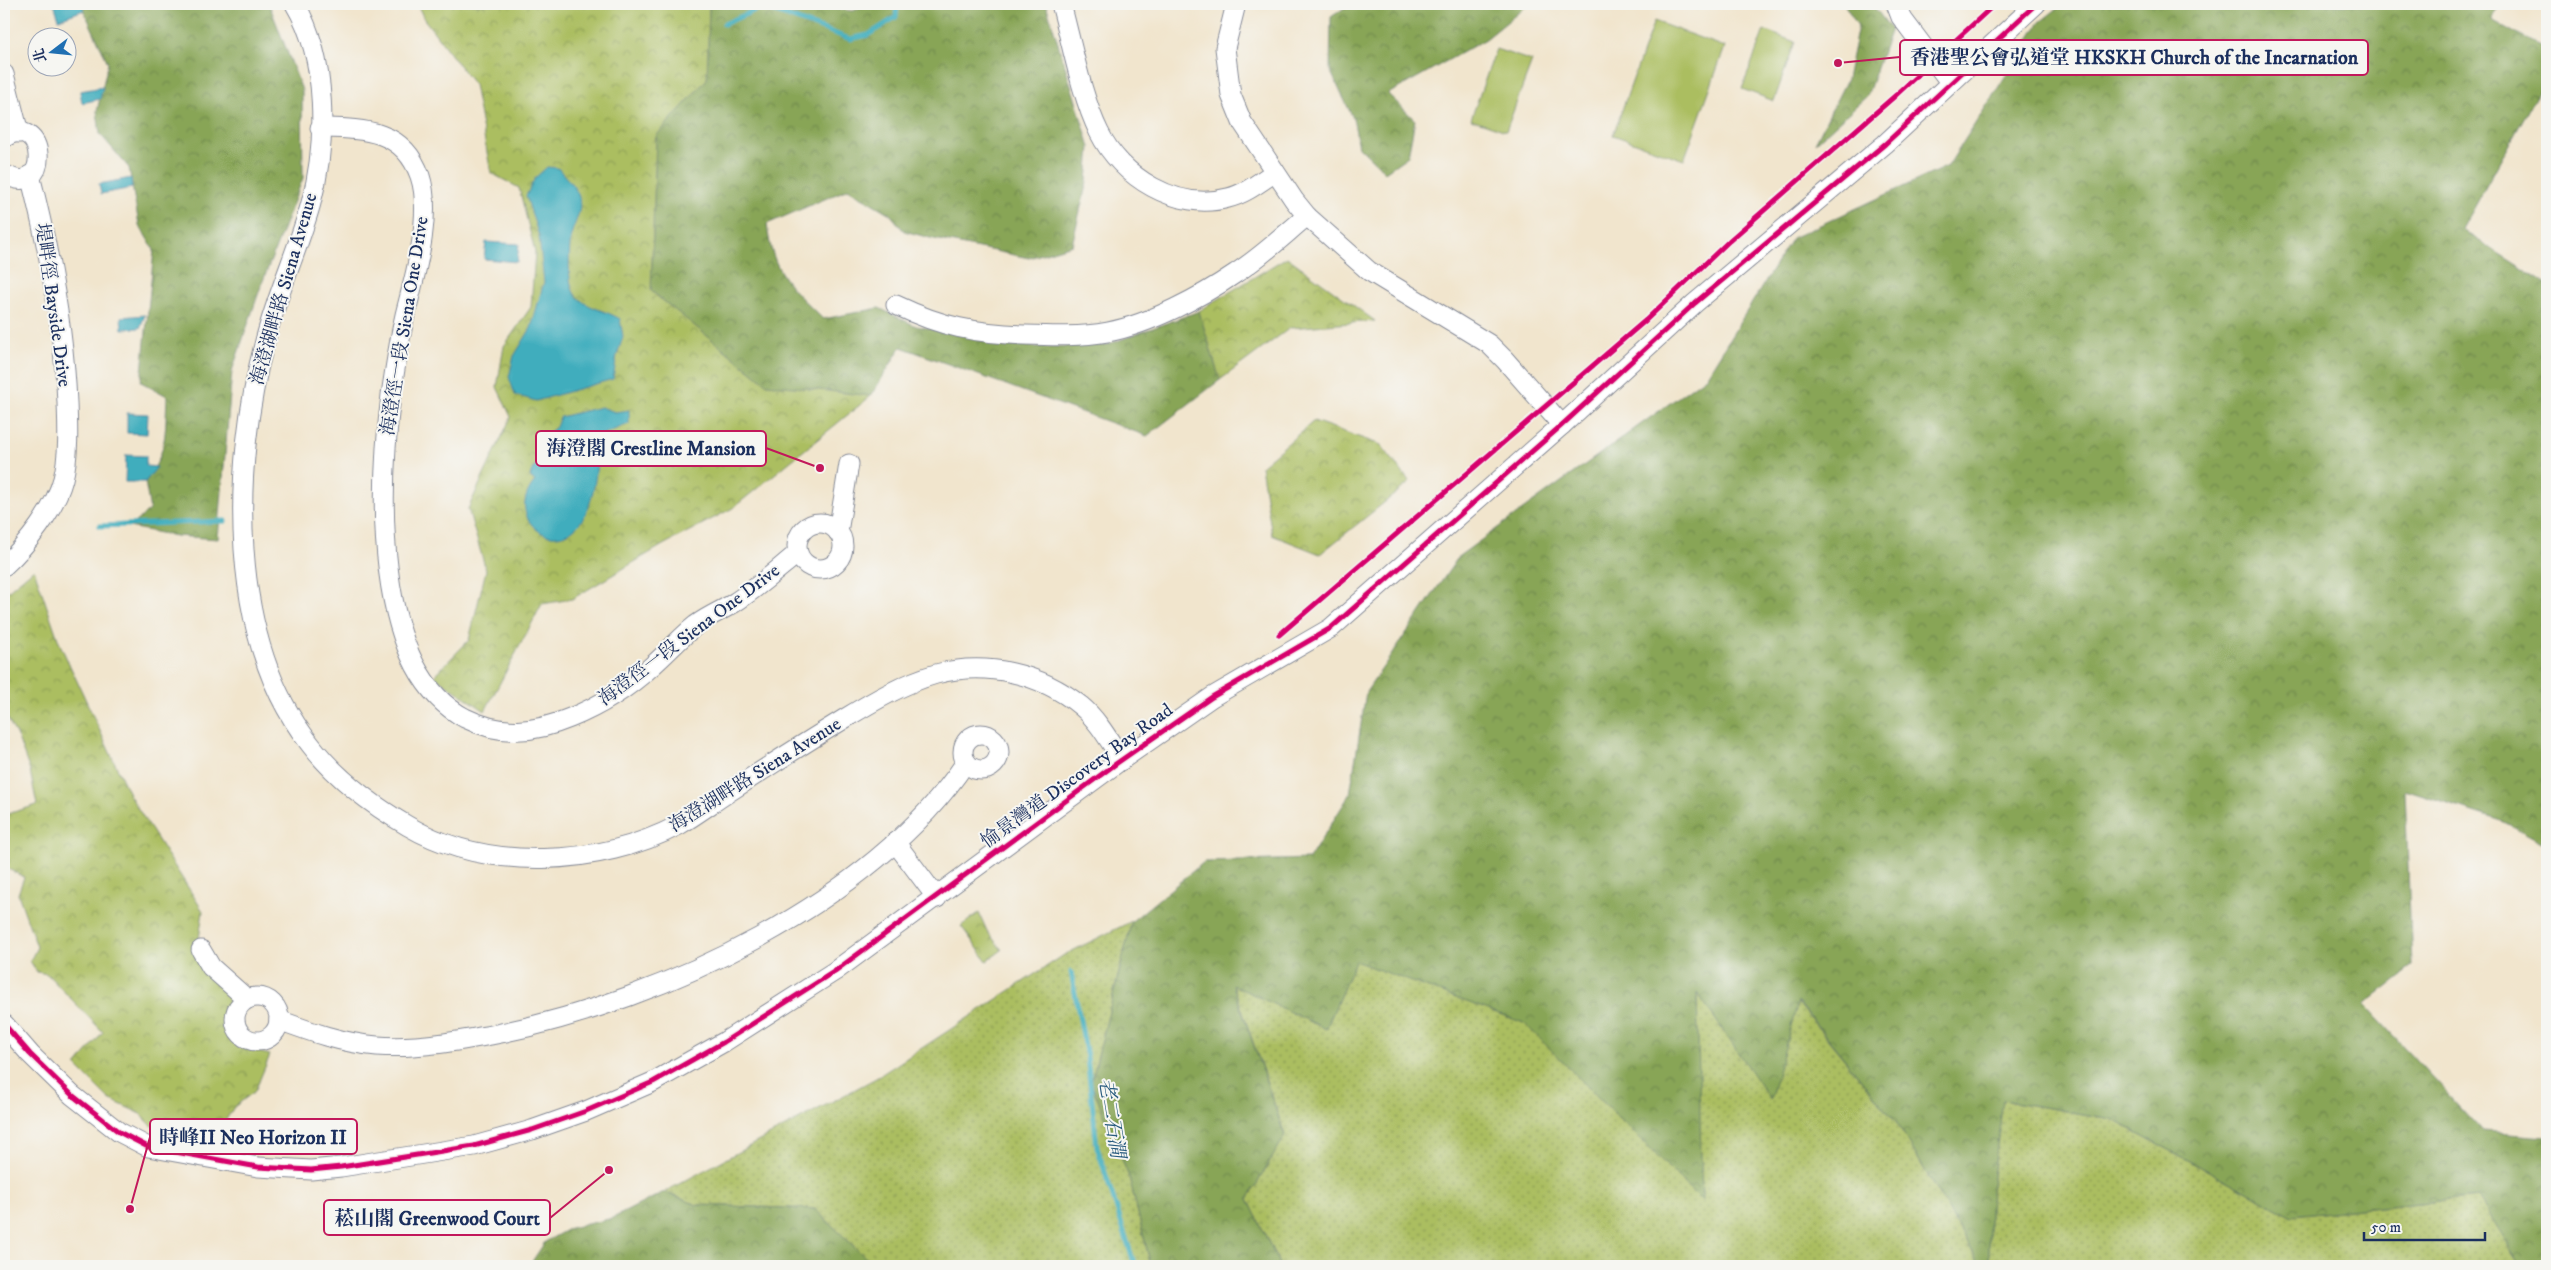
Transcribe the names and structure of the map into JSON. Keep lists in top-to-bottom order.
{
  "streets": {
    "street": [
      "海澄湖畔路 Siena Avenue",
      "堤畔徑 Bayside Drive",
      "海澄徑一段 Siena One Drive",
      "愉景灣道 Discovery Bay Road"
    ]
  },
  "crossings": [
    ["海澄湖畔路 Siena Avenue", "海澄徑一段 Siena One Drive"],
    ["海澄湖畔路 Siena Avenue", "愉景灣道 Discovery Bay Road"]
  ],
  "water": ["老二石澗"],
  "places": [
    "香港聖公會弘道堂 HKSKH Church of the Incarnation",
    "海澄閣 Crestline Mansion",
    "菘山閣 Greenwood Court",
    "時峰II Neo Horizon II"
  ],
  "scale_bar": "50 m",
  "north": "left"
}
